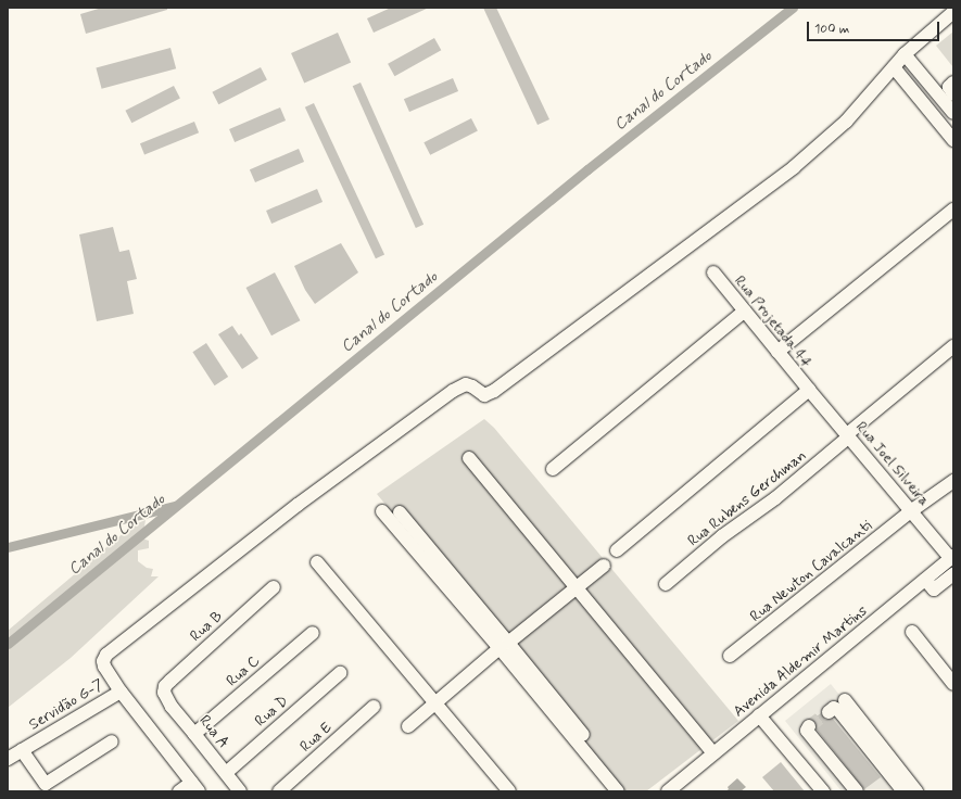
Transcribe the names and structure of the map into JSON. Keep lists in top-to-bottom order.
{
  "streets": {
    "street": [
      "Rua Projetada 44",
      "Rua Joel Silveira",
      "Rua Rubens Gerchman",
      "Rua Newton Cavalcanti",
      "Rua B",
      "Avenida Aldemir Martins",
      "Rua C",
      "Servidão G-7",
      "Rua D",
      "Rua A",
      "Rua E"
    ]
  },
  "crossings": [
    ["Rua Projetada 44", "Rua Joel Silveira"],
    ["Rua Joel Silveira", "Rua Rubens Gerchman"],
    ["Rua Joel Silveira", "Rua Newton Cavalcanti"],
    ["Rua Joel Silveira", "Avenida Aldemir Martins"],
    ["Rua B", "Rua A"],
    ["Rua C", "Rua A"],
    ["Rua D", "Rua A"]
  ],
  "water": ["Canal do Cortado"],
  "scale_bar": "100 m"
}
